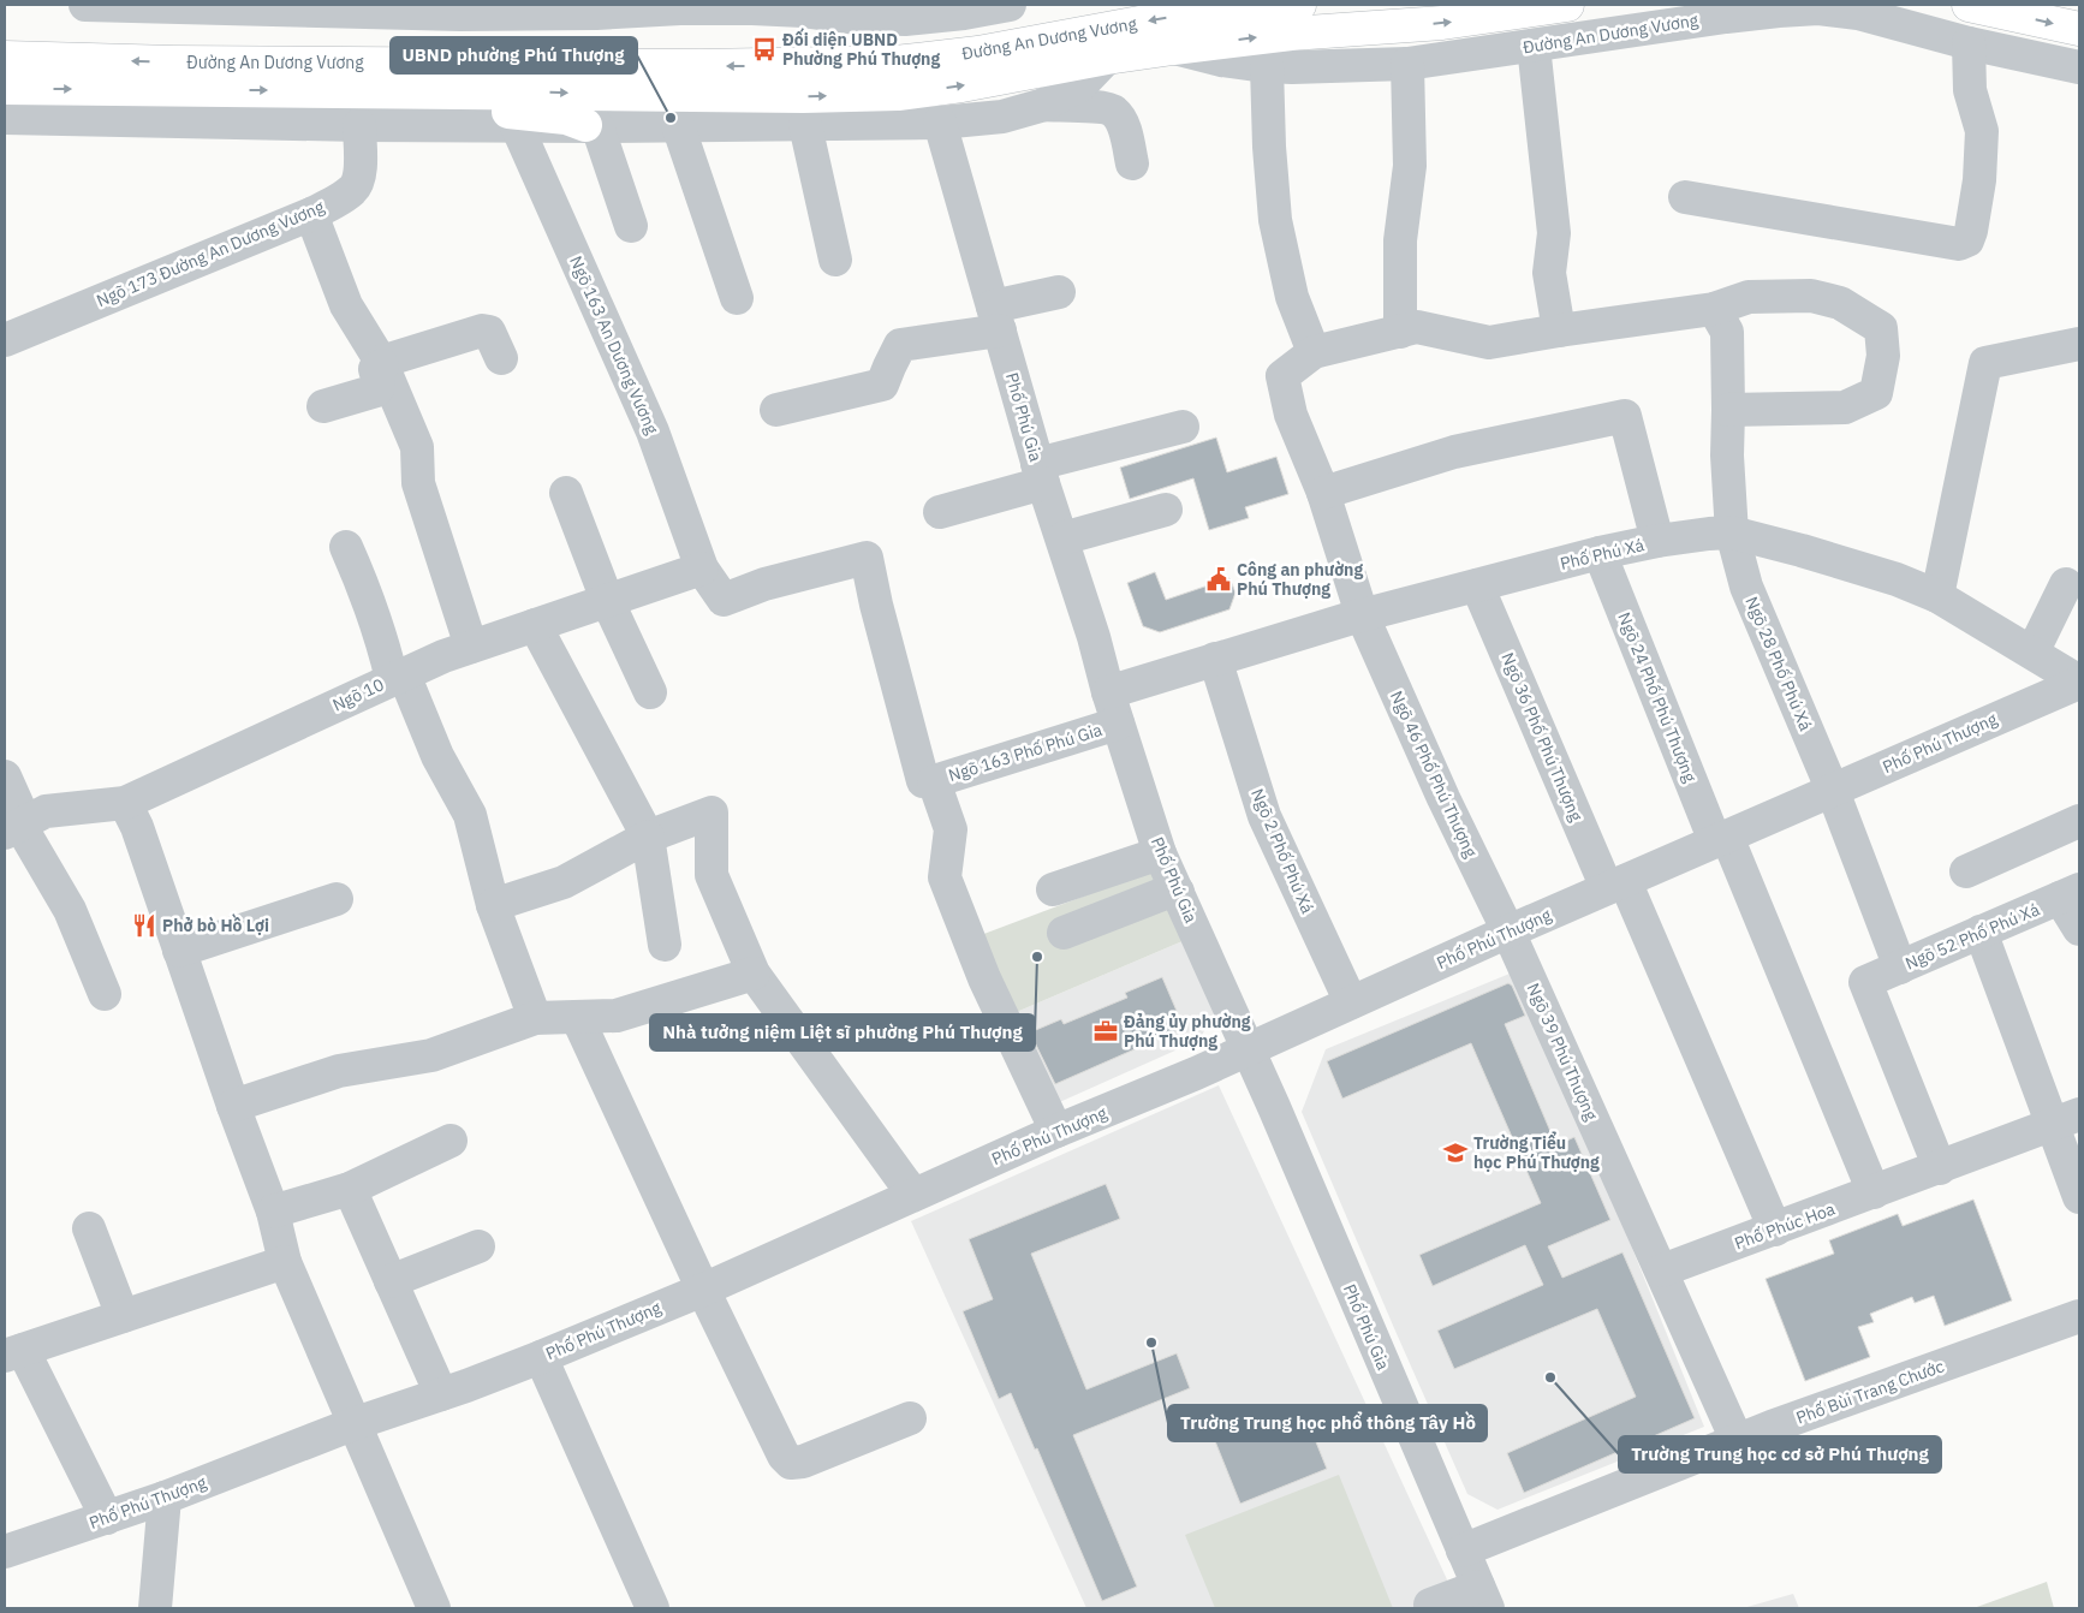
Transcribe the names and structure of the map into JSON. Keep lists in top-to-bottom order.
{
  "streets": {
    "main road": ["Đường An Dương Vương"],
    "street": [
      "Ngõ 173 Đường An Dương Vương",
      "Ngõ 163 An Dương Vương",
      "Phố Phú Gia",
      "Phố Phú Xá",
      "Ngõ 28 Phố Phú Xá",
      "Ngõ 10",
      "Ngõ 24 Phố Phú Thượng",
      "Ngõ 36 Phố Phú Thượng",
      "Phố Phú Thượng",
      "Ngõ 163 Phố Phú Gia",
      "Ngõ 46 Phố Phú Thượng",
      "Ngõ 2 Phố Phú Xá",
      "Ngõ 52 Phố Phú Xá",
      "Ngõ 39 Phú Thượng",
      "Phố Phúc Hoa",
      "Phố Bùi Trang Chước"
    ]
  },
  "crossings": [
    ["Đường An Dương Vương", "Ngõ 173 Đường An Dương Vương"],
    ["Đường An Dương Vương", "Ngõ 163 An Dương Vương"],
    ["Đường An Dương Vương", "Phố Phú Gia"],
    ["Ngõ 163 An Dương Vương", "Ngõ 10"],
    ["Ngõ 163 An Dương Vương", "Ngõ 163 Phố Phú Gia"],
    ["Phố Phú Gia", "Phố Phú Xá"],
    ["Phố Phú Gia", "Phố Phú Thượng"],
    ["Phố Phú Gia", "Ngõ 163 Phố Phú Gia"],
    ["Phố Phú Gia", "Phố Bùi Trang Chước"],
    ["Phố Phú Xá", "Ngõ 28 Phố Phú Xá"],
    ["Phố Phú Xá", "Ngõ 24 Phố Phú Thượng"],
    ["Phố Phú Xá", "Ngõ 36 Phố Phú Thượng"],
    ["Phố Phú Xá", "Phố Phú Thượng"],
    ["Phố Phú Xá", "Ngõ 46 Phố Phú Thượng"],
    ["Phố Phú Xá", "Ngõ 2 Phố Phú Xá"],
    ["Ngõ 28 Phố Phú Xá", "Phố Phú Thượng"],
    ["Ngõ 28 Phố Phú Xá", "Ngõ 52 Phố Phú Xá"],
    ["Ngõ 24 Phố Phú Thượng", "Phố Phú Thượng"],
    ["Ngõ 24 Phố Phú Thượng", "Phố Phúc Hoa"],
    ["Ngõ 36 Phố Phú Thượng", "Phố Phú Thượng"],
    ["Ngõ 36 Phố Phú Thượng", "Phố Phúc Hoa"],
    ["Phố Phú Thượng", "Ngõ 46 Phố Phú Thượng"],
    ["Phố Phú Thượng", "Ngõ 2 Phố Phú Xá"],
    ["Phố Phú Thượng", "Ngõ 39 Phú Thượng"],
    ["Ngõ 46 Phố Phú Thượng", "Ngõ 39 Phú Thượng"],
    ["Ngõ 52 Phố Phú Xá", "Phố Phúc Hoa"],
    ["Ngõ 39 Phú Thượng", "Phố Phúc Hoa"]
  ],
  "places": {
    "bus stop": ["Đối diện UBND Phường Phú Thượng"],
    "other": [
      "UBND phường Phú Thượng",
      "Nhà tưởng niệm Liệt sĩ phường Phú Thượng",
      "Trường Trung học phổ thông Tây Hồ",
      "Trường Trung học cơ sở Phú Thượng"
    ],
    "public building": ["Công an phường Phú Thượng"],
    "restaurant": ["Phở bò Hồ Lợi"],
    "office": ["Đảng ủy phường Phú Thượng"],
    "school or university": ["Trường Tiểu học Phú Thượng"]
  }
}
